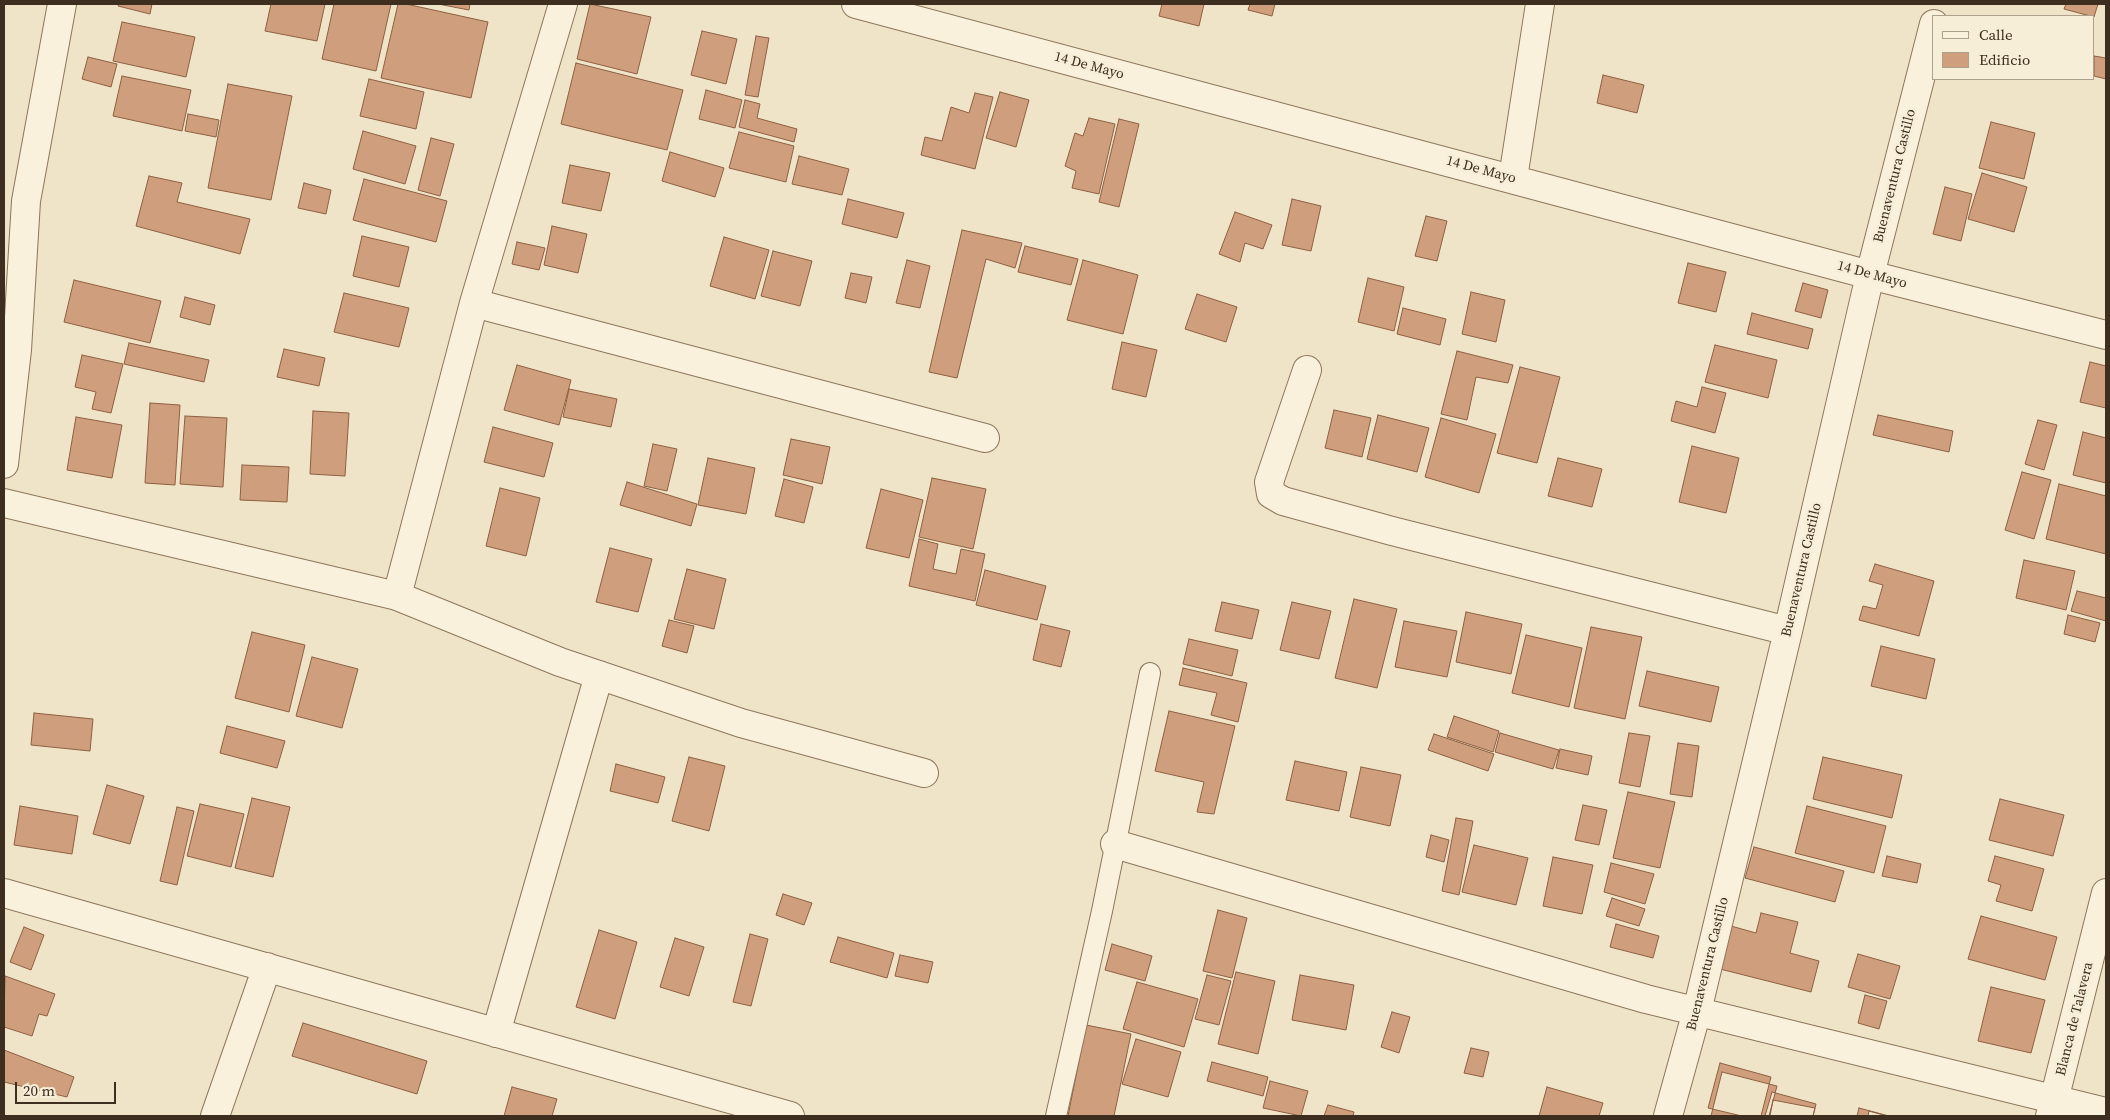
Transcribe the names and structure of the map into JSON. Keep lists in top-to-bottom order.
{
  "streets": {
    "street": ["14 De Mayo", "Buenaventura Castillo", "Blanca de Talavera"]
  },
  "crossings": [
    ["14 De Mayo", "Buenaventura Castillo"]
  ],
  "legend": ["Calle", "Edificio"],
  "scale_bar": "20 m"
}
